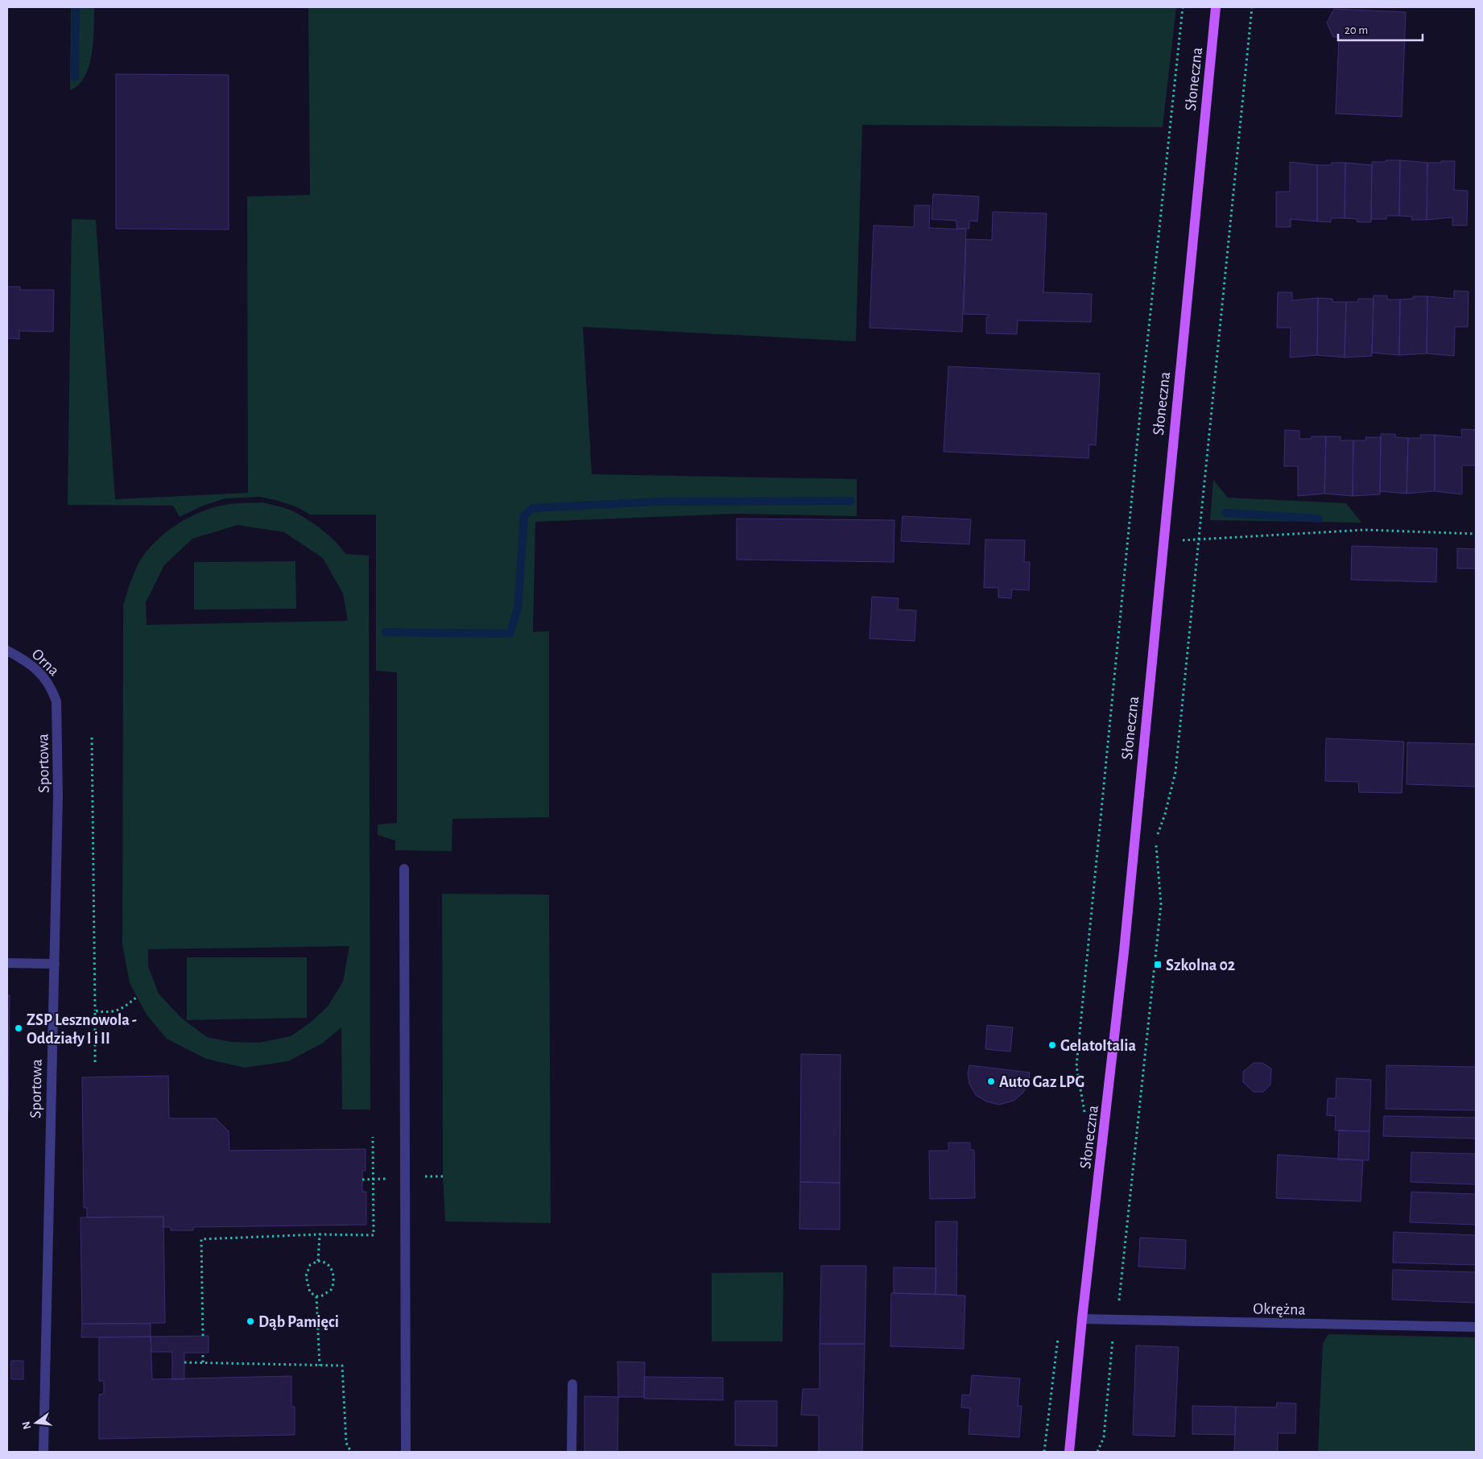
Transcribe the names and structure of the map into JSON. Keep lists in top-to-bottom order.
{
  "streets": {
    "main road": ["Słoneczna"],
    "street": ["Orna", "Sportowa", "Okrężna"]
  },
  "crossings": [
    ["Słoneczna", "Okrężna"],
    ["Orna", "Sportowa"]
  ],
  "places": {
    "transit": ["Szkolna 02"],
    "other": [
      "ZSP Lesznowola - Oddziały I i II",
      "GelatoItalia",
      "Auto Gaz LPG",
      "Dąb Pamięci"
    ]
  },
  "scale_bar": "20 m",
  "north": "left"
}
